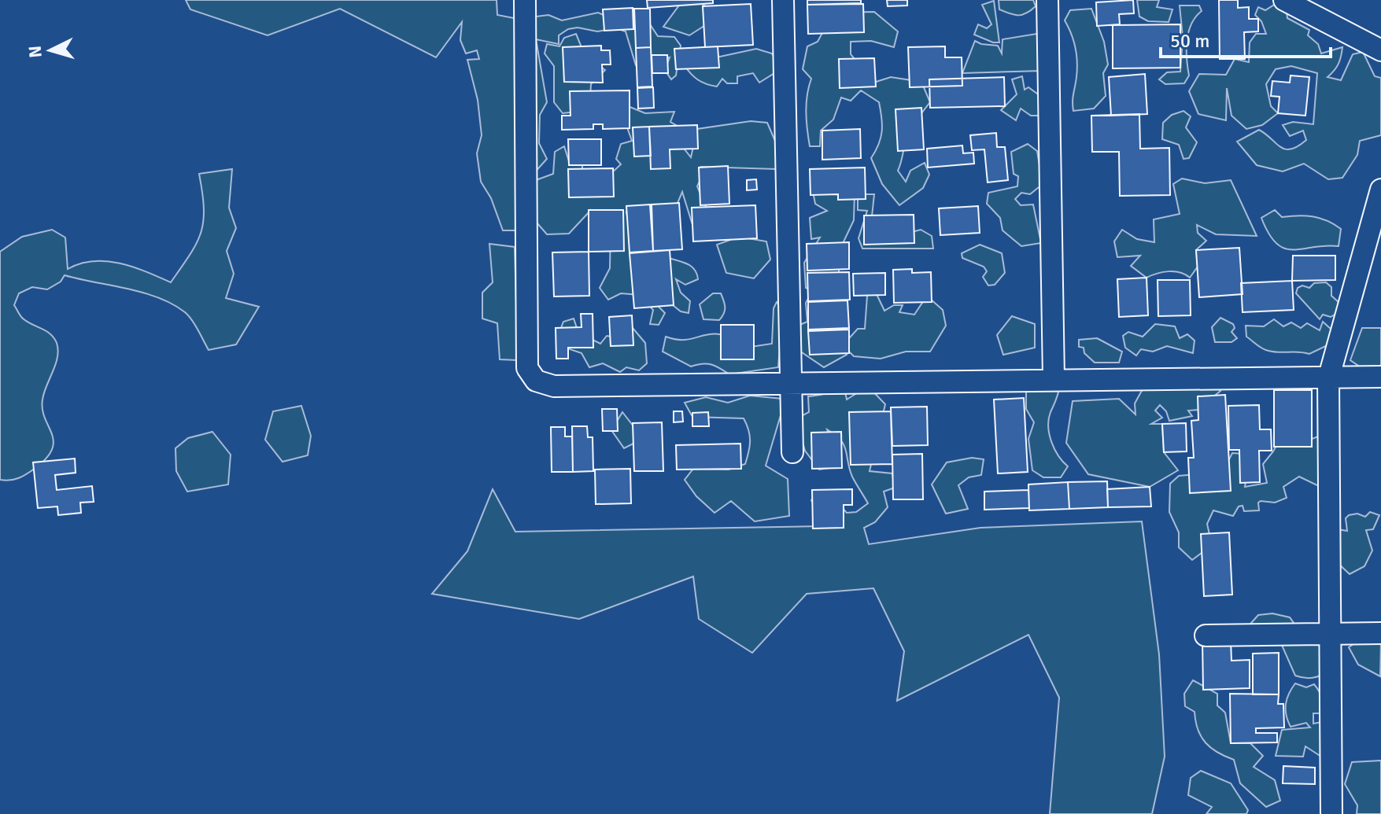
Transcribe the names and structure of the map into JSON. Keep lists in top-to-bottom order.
{
  "scale_bar": "50 m",
  "north": "left"
}
